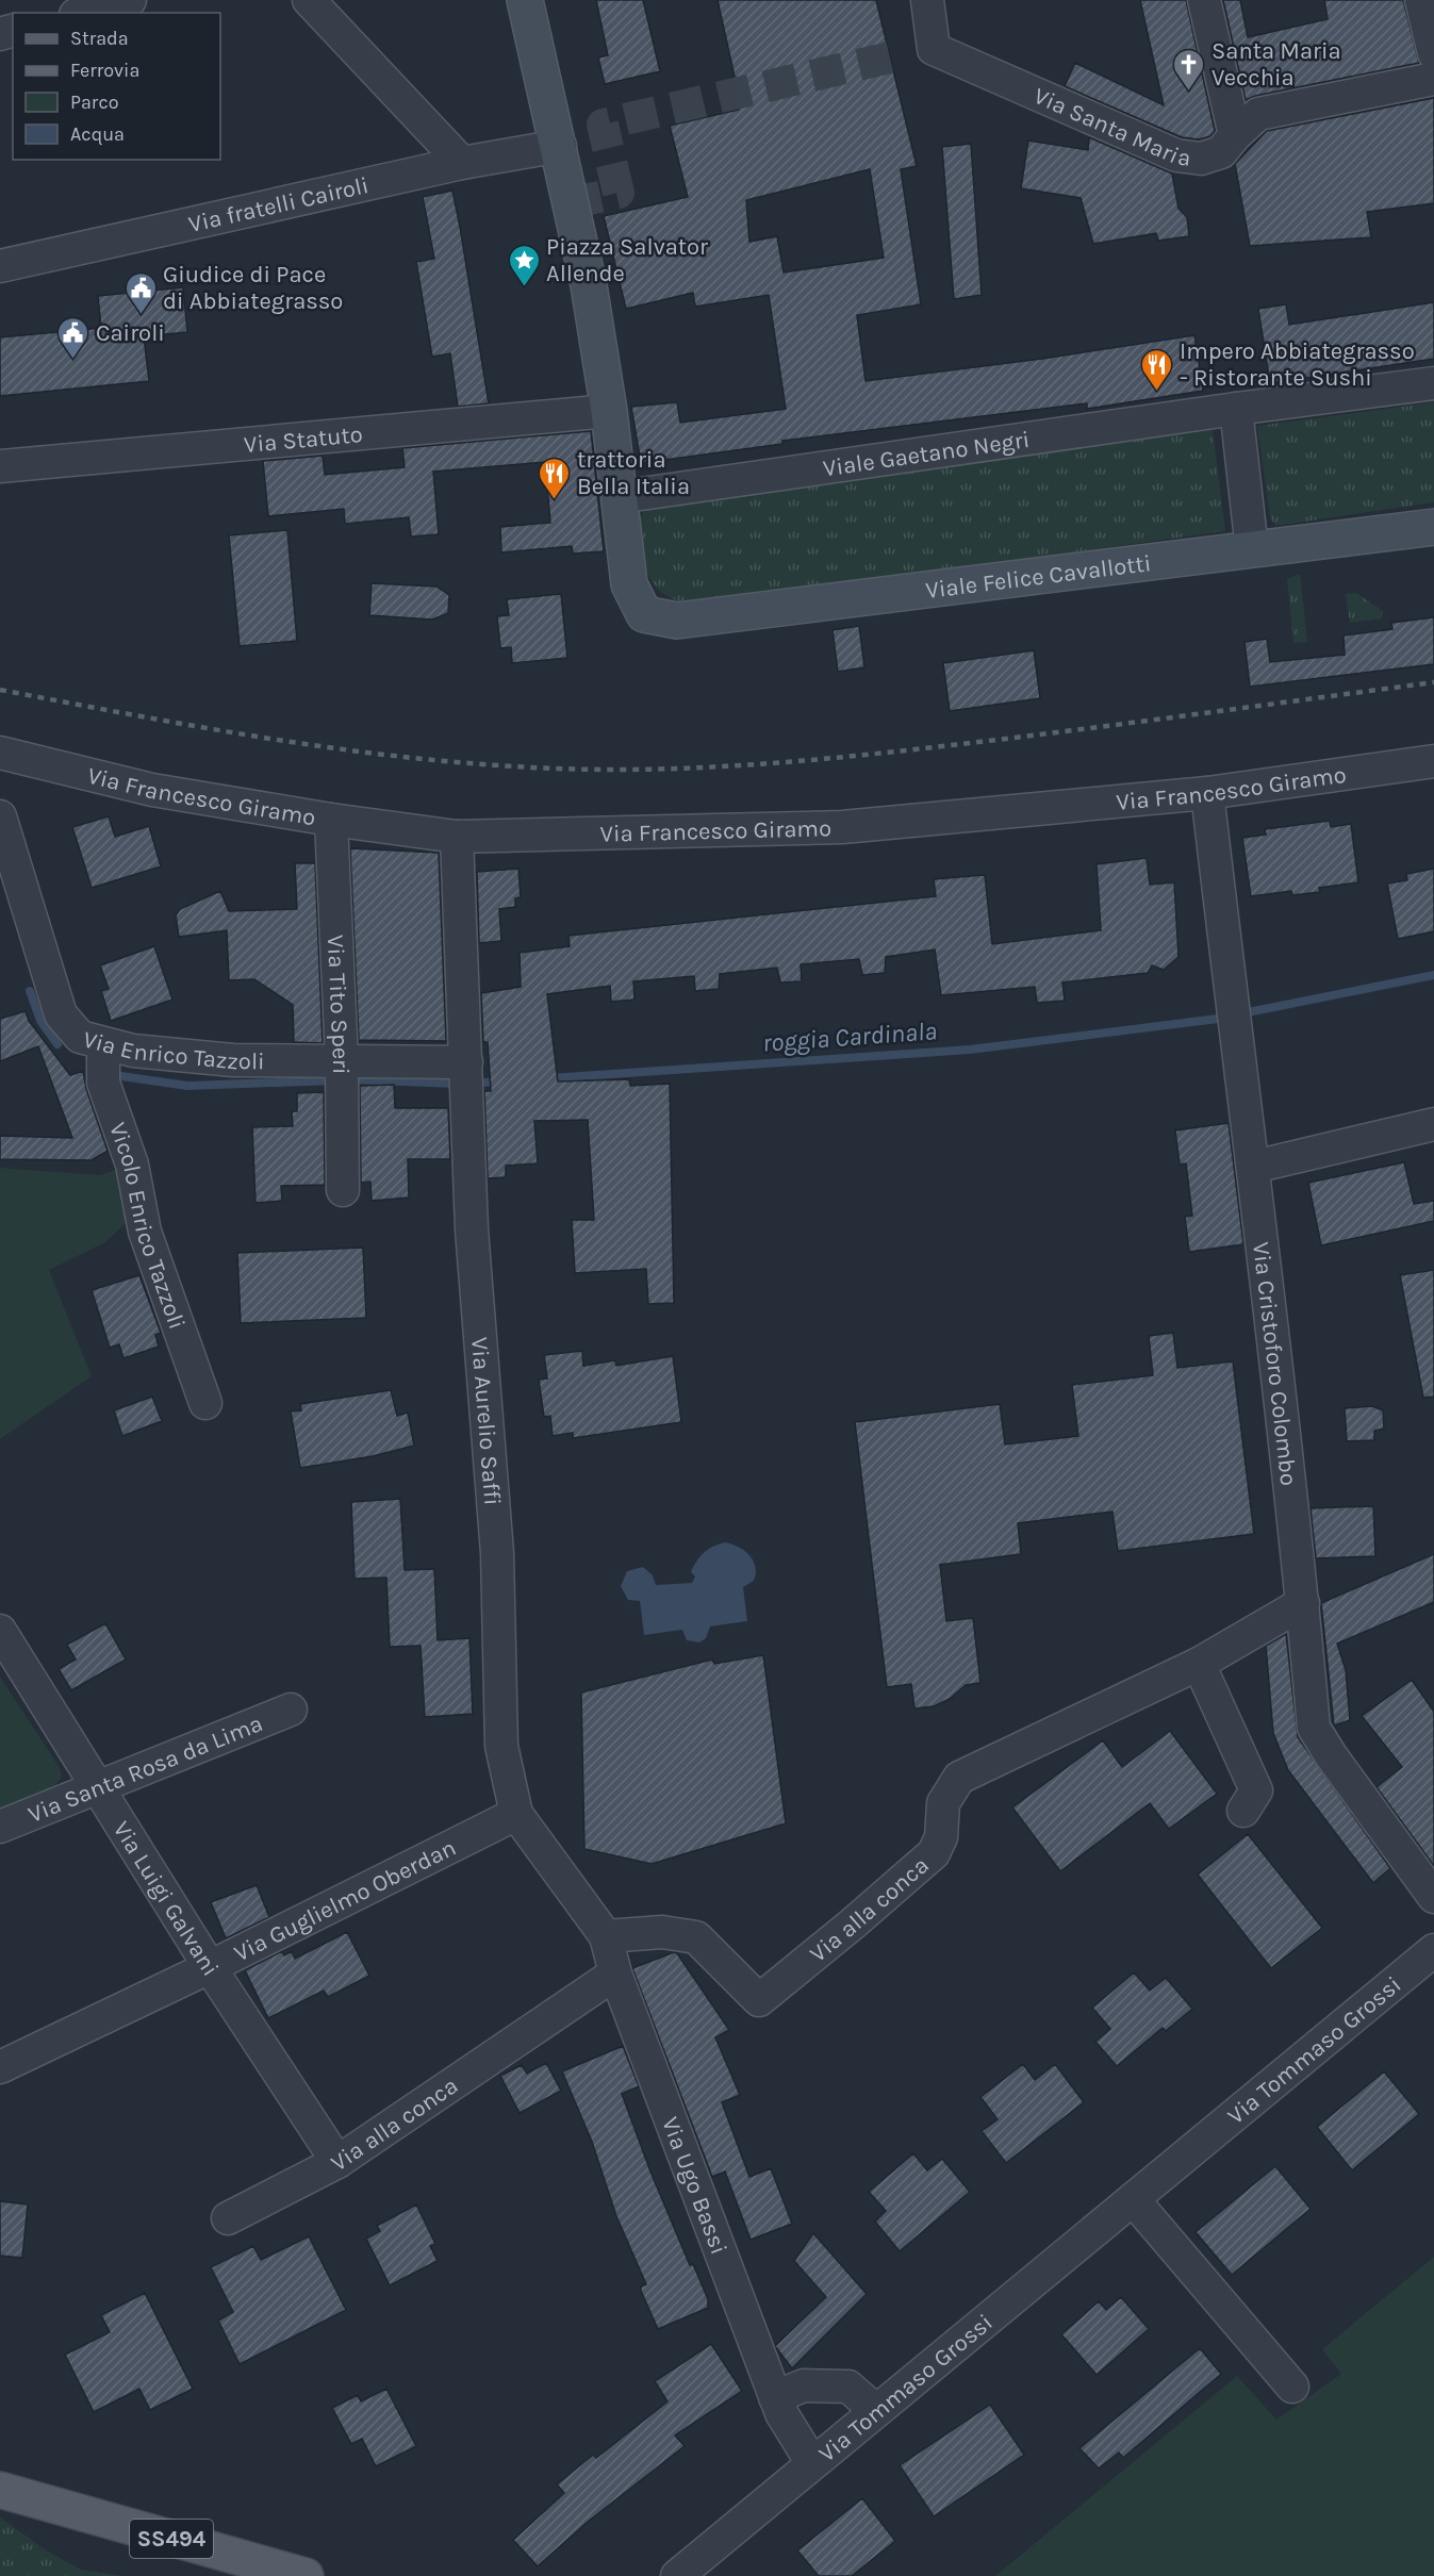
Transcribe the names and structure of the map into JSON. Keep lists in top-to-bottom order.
{
  "streets": {
    "main road": ["SS494"],
    "street": [
      "Via Santa Maria",
      "Via fratelli Cairoli",
      "Via Statuto",
      "Viale Gaetano Negri",
      "Viale Felice Cavallotti",
      "Via Francesco Giramo",
      "Via Tito Speri",
      "Via Enrico Tazzoli",
      "Vicolo Enrico Tazzoli",
      "Via Cristoforo Colombo",
      "Via Aurelio Saffi",
      "Via Santa Rosa da Lima",
      "Via Luigi Galvani",
      "Via Guglielmo Oberdan",
      "Via alla conca",
      "Via Tommaso Grossi",
      "Via Ugo Bassi"
    ]
  },
  "crossings": [
    ["Viale Gaetano Negri", "Viale Felice Cavallotti"],
    ["Via Francesco Giramo", "Via Tito Speri"],
    ["Via Francesco Giramo", "Via Cristoforo Colombo"],
    ["Via Francesco Giramo", "Via Aurelio Saffi"],
    ["Via Tito Speri", "Via Enrico Tazzoli"],
    ["Via Enrico Tazzoli", "Vicolo Enrico Tazzoli"],
    ["Via Enrico Tazzoli", "Via Aurelio Saffi"],
    ["Via Cristoforo Colombo", "Via alla conca"],
    ["Via Aurelio Saffi", "Via Guglielmo Oberdan"],
    ["Via Aurelio Saffi", "Via alla conca"],
    ["Via Aurelio Saffi", "Via Ugo Bassi"],
    ["Via Santa Rosa da Lima", "Via Luigi Galvani"],
    ["Via Luigi Galvani", "Via Guglielmo Oberdan"],
    ["Via Luigi Galvani", "Via alla conca"],
    ["Via alla conca", "Via Ugo Bassi"],
    ["Via Tommaso Grossi", "Via Ugo Bassi"]
  ],
  "water": ["roggia Cardinala"],
  "places": {
    "church": ["Santa Maria Vecchia"],
    "place": ["Piazza Salvator Allende"],
    "public building": ["Giudice di Pace di Abbiategrasso", "Cairoli"],
    "restaurant": ["Impero Abbiategrasso - Ristorante Sushi", "trattoria Bella Italia"]
  },
  "legend": [
    "Strada",
    "Ferrovia",
    "Parco",
    "Acqua"
  ]
}
